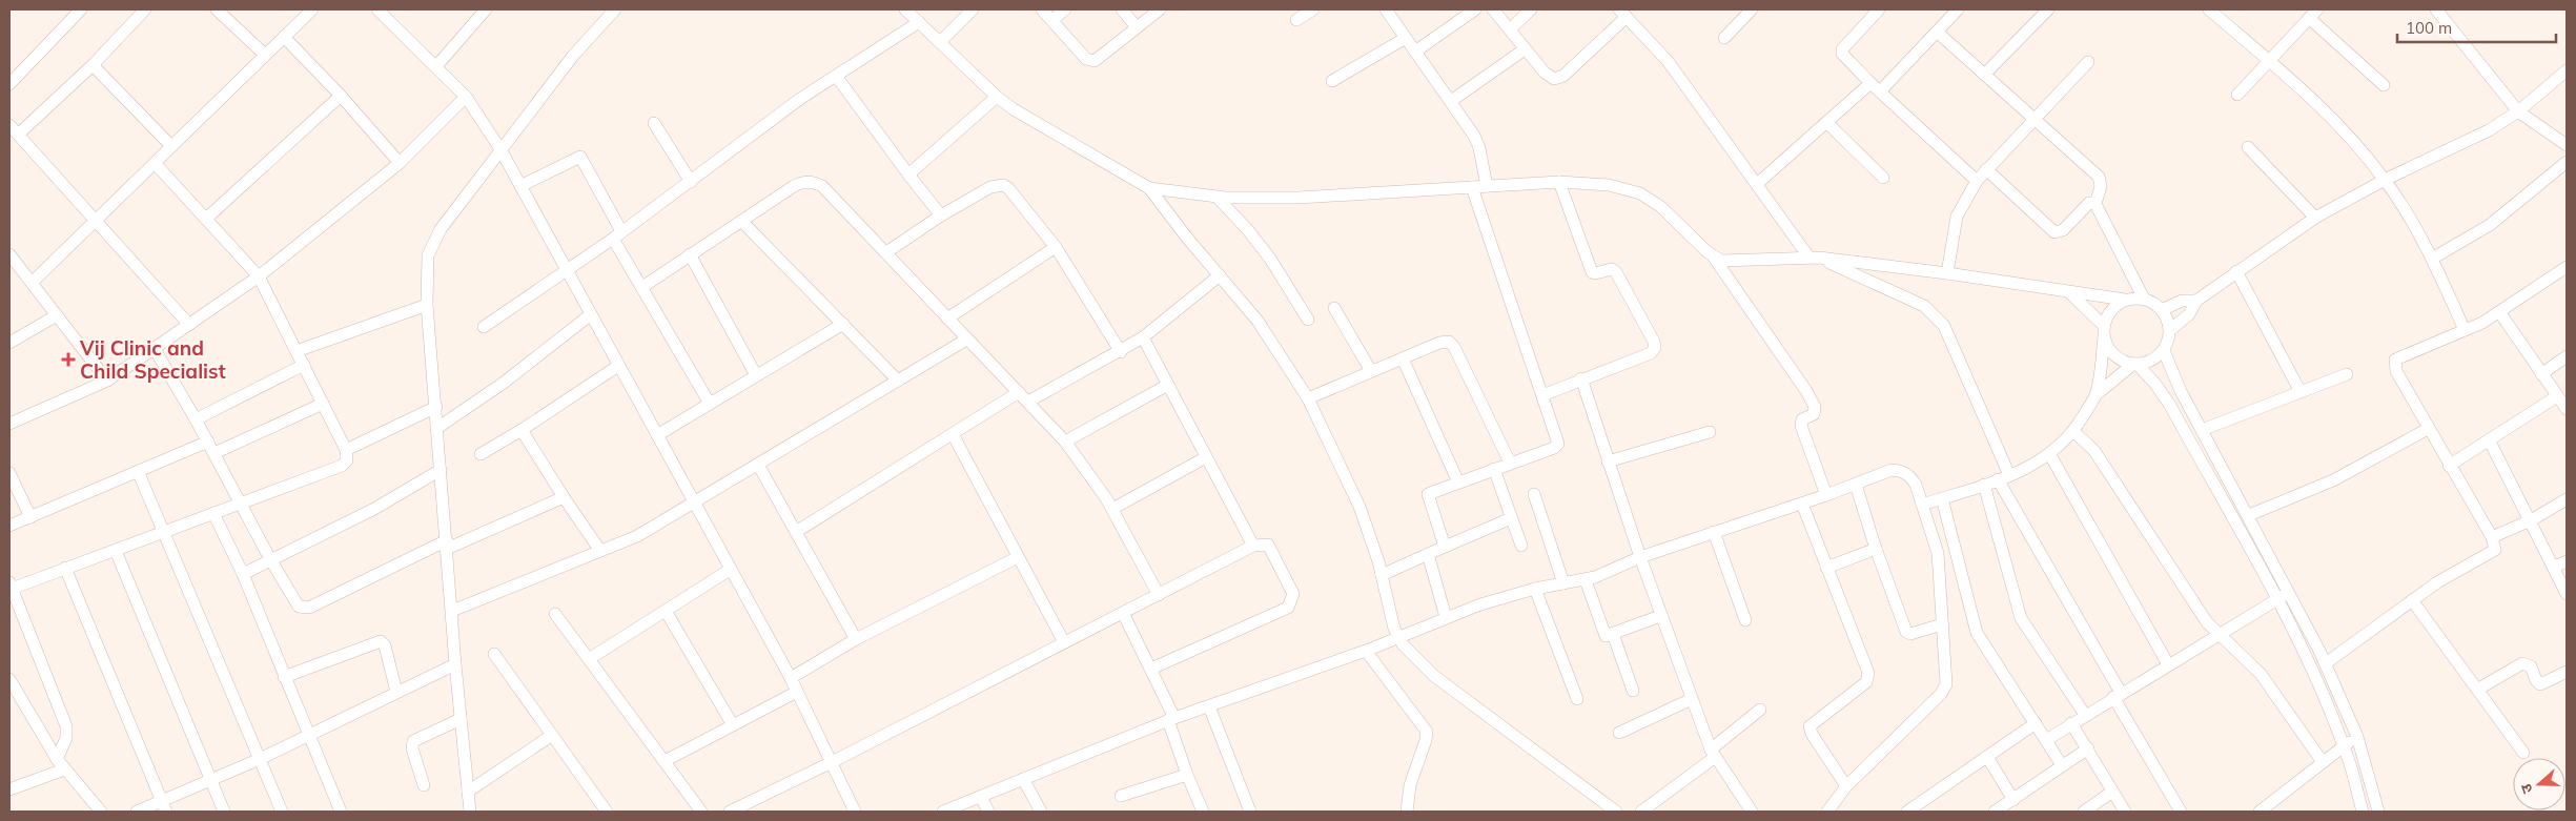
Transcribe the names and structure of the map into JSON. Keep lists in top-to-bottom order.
{
  "places": {
    "health": ["Vij Clinic and Child Specialist"]
  },
  "scale_bar": "100 m",
  "north": "left"
}
